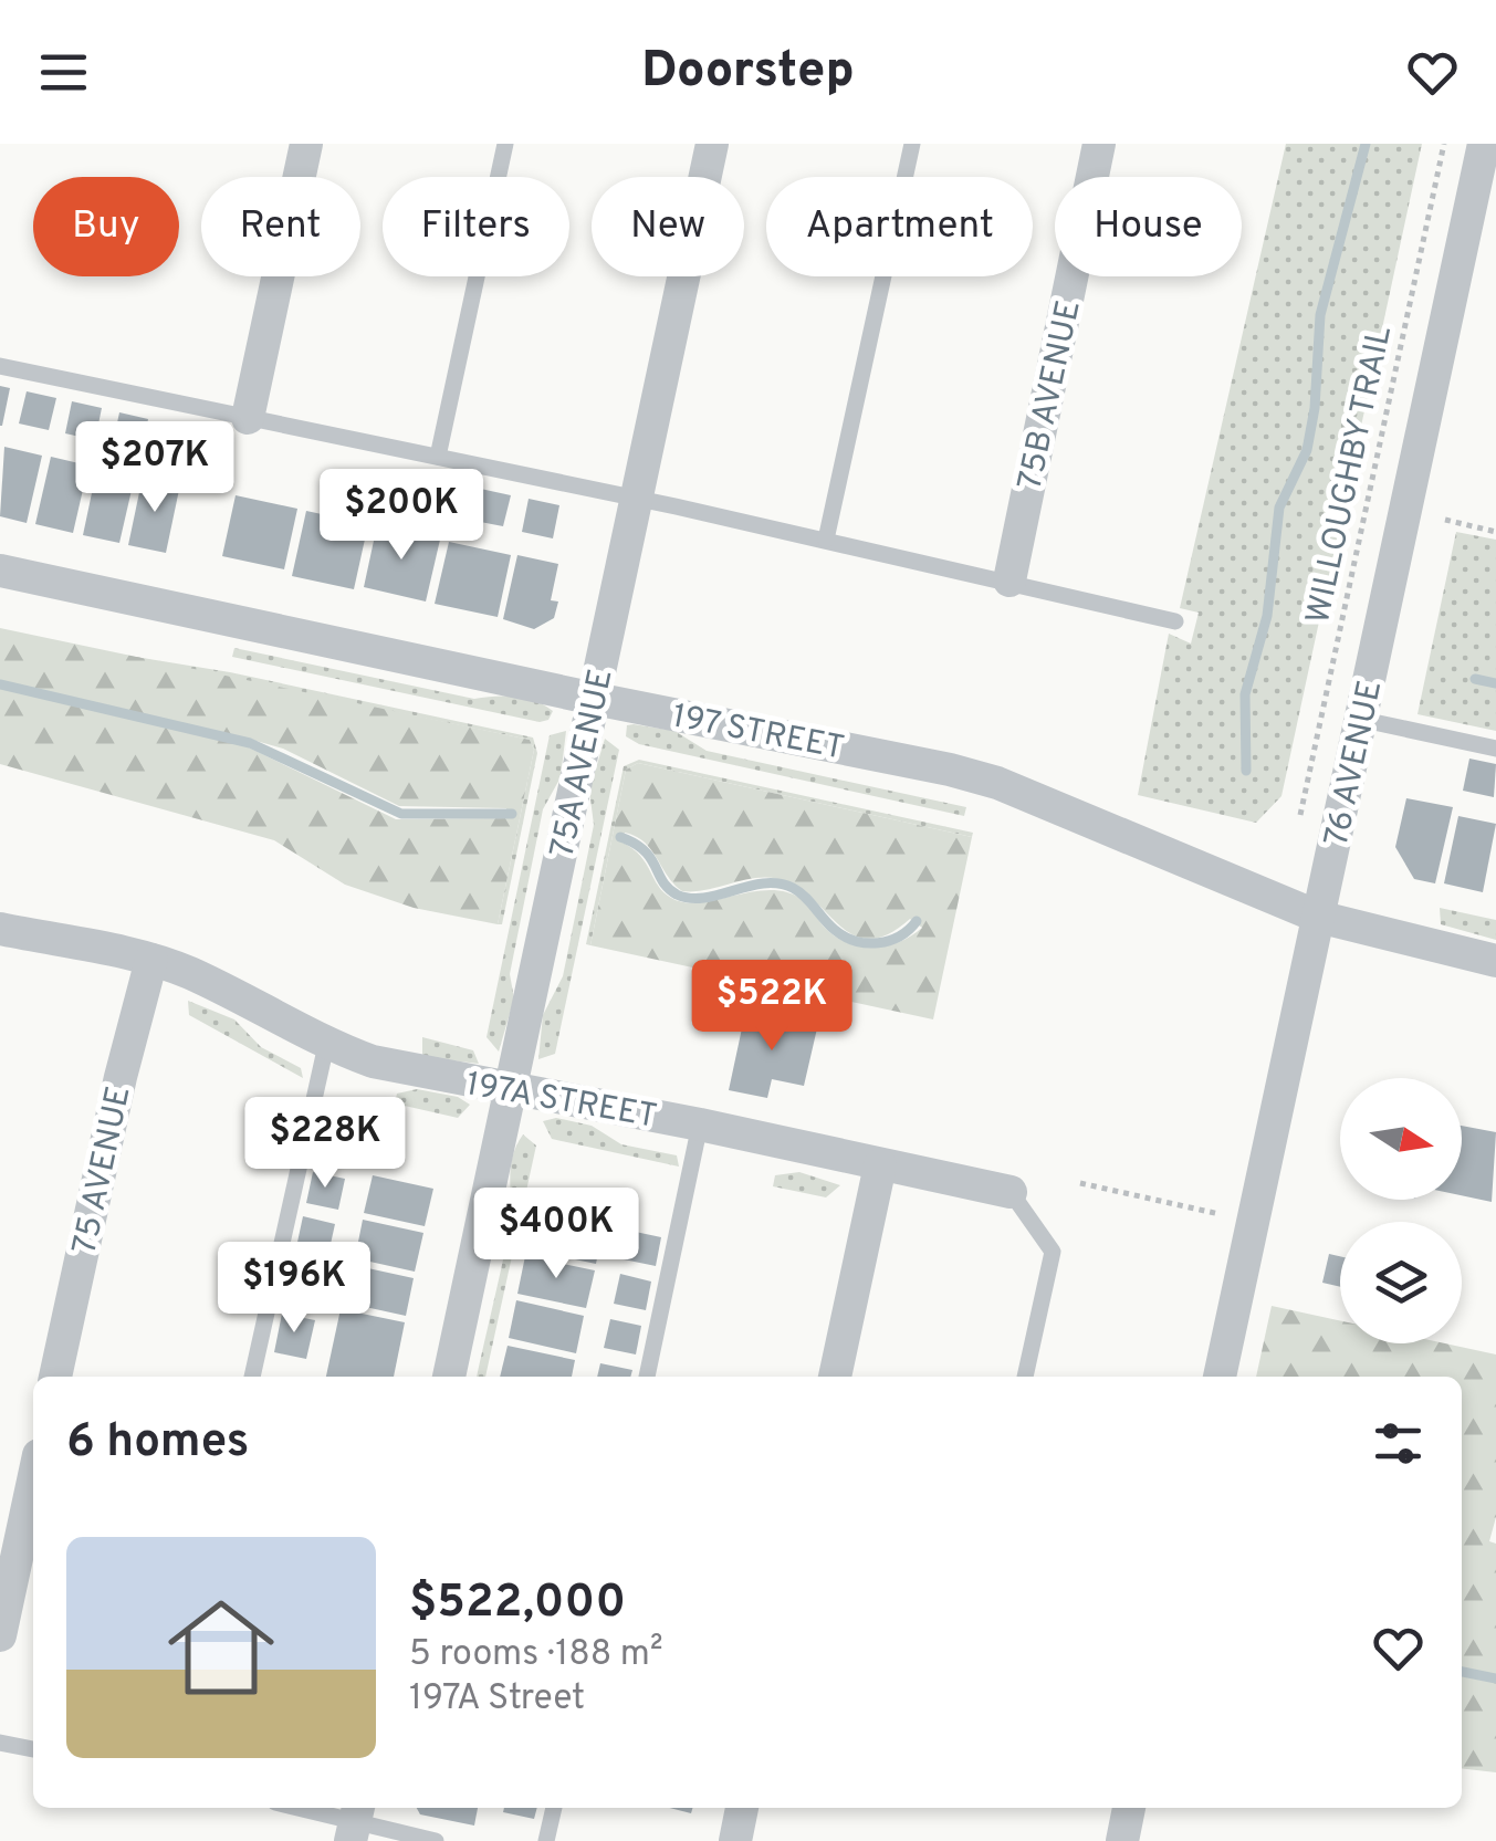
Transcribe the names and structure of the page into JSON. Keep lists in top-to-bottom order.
{
  "streets": {
    "street": [
      "75B AVENUE",
      "197 STREET",
      "75A AVENUE",
      "76 AVENUE",
      "197A STREET",
      "75 AVENUE"
    ],
    "path": ["WILLOUGHBY TRAIL"]
  },
  "crossings": [
    ["197 STREET", "75A AVENUE"],
    ["197 STREET", "76 AVENUE"],
    ["75A AVENUE", "197A STREET"],
    ["197A STREET", "75 AVENUE"]
  ],
  "north": "right",
  "page": {
    "header": "Doorstep",
    "chip": [
      "Buy",
      "Rent",
      "Filters",
      "New",
      "Apartment",
      "House"
    ],
    "price": [
      "$207K",
      "$200K",
      "$522K",
      "$228K",
      "$400K",
      "$196K"
    ],
    "heading": "6 homes",
    "list": [
      {
        "name": "$522,000",
        "note": "5 rooms · 188 m² · 197A Street"
      }
    ]
  }
}
